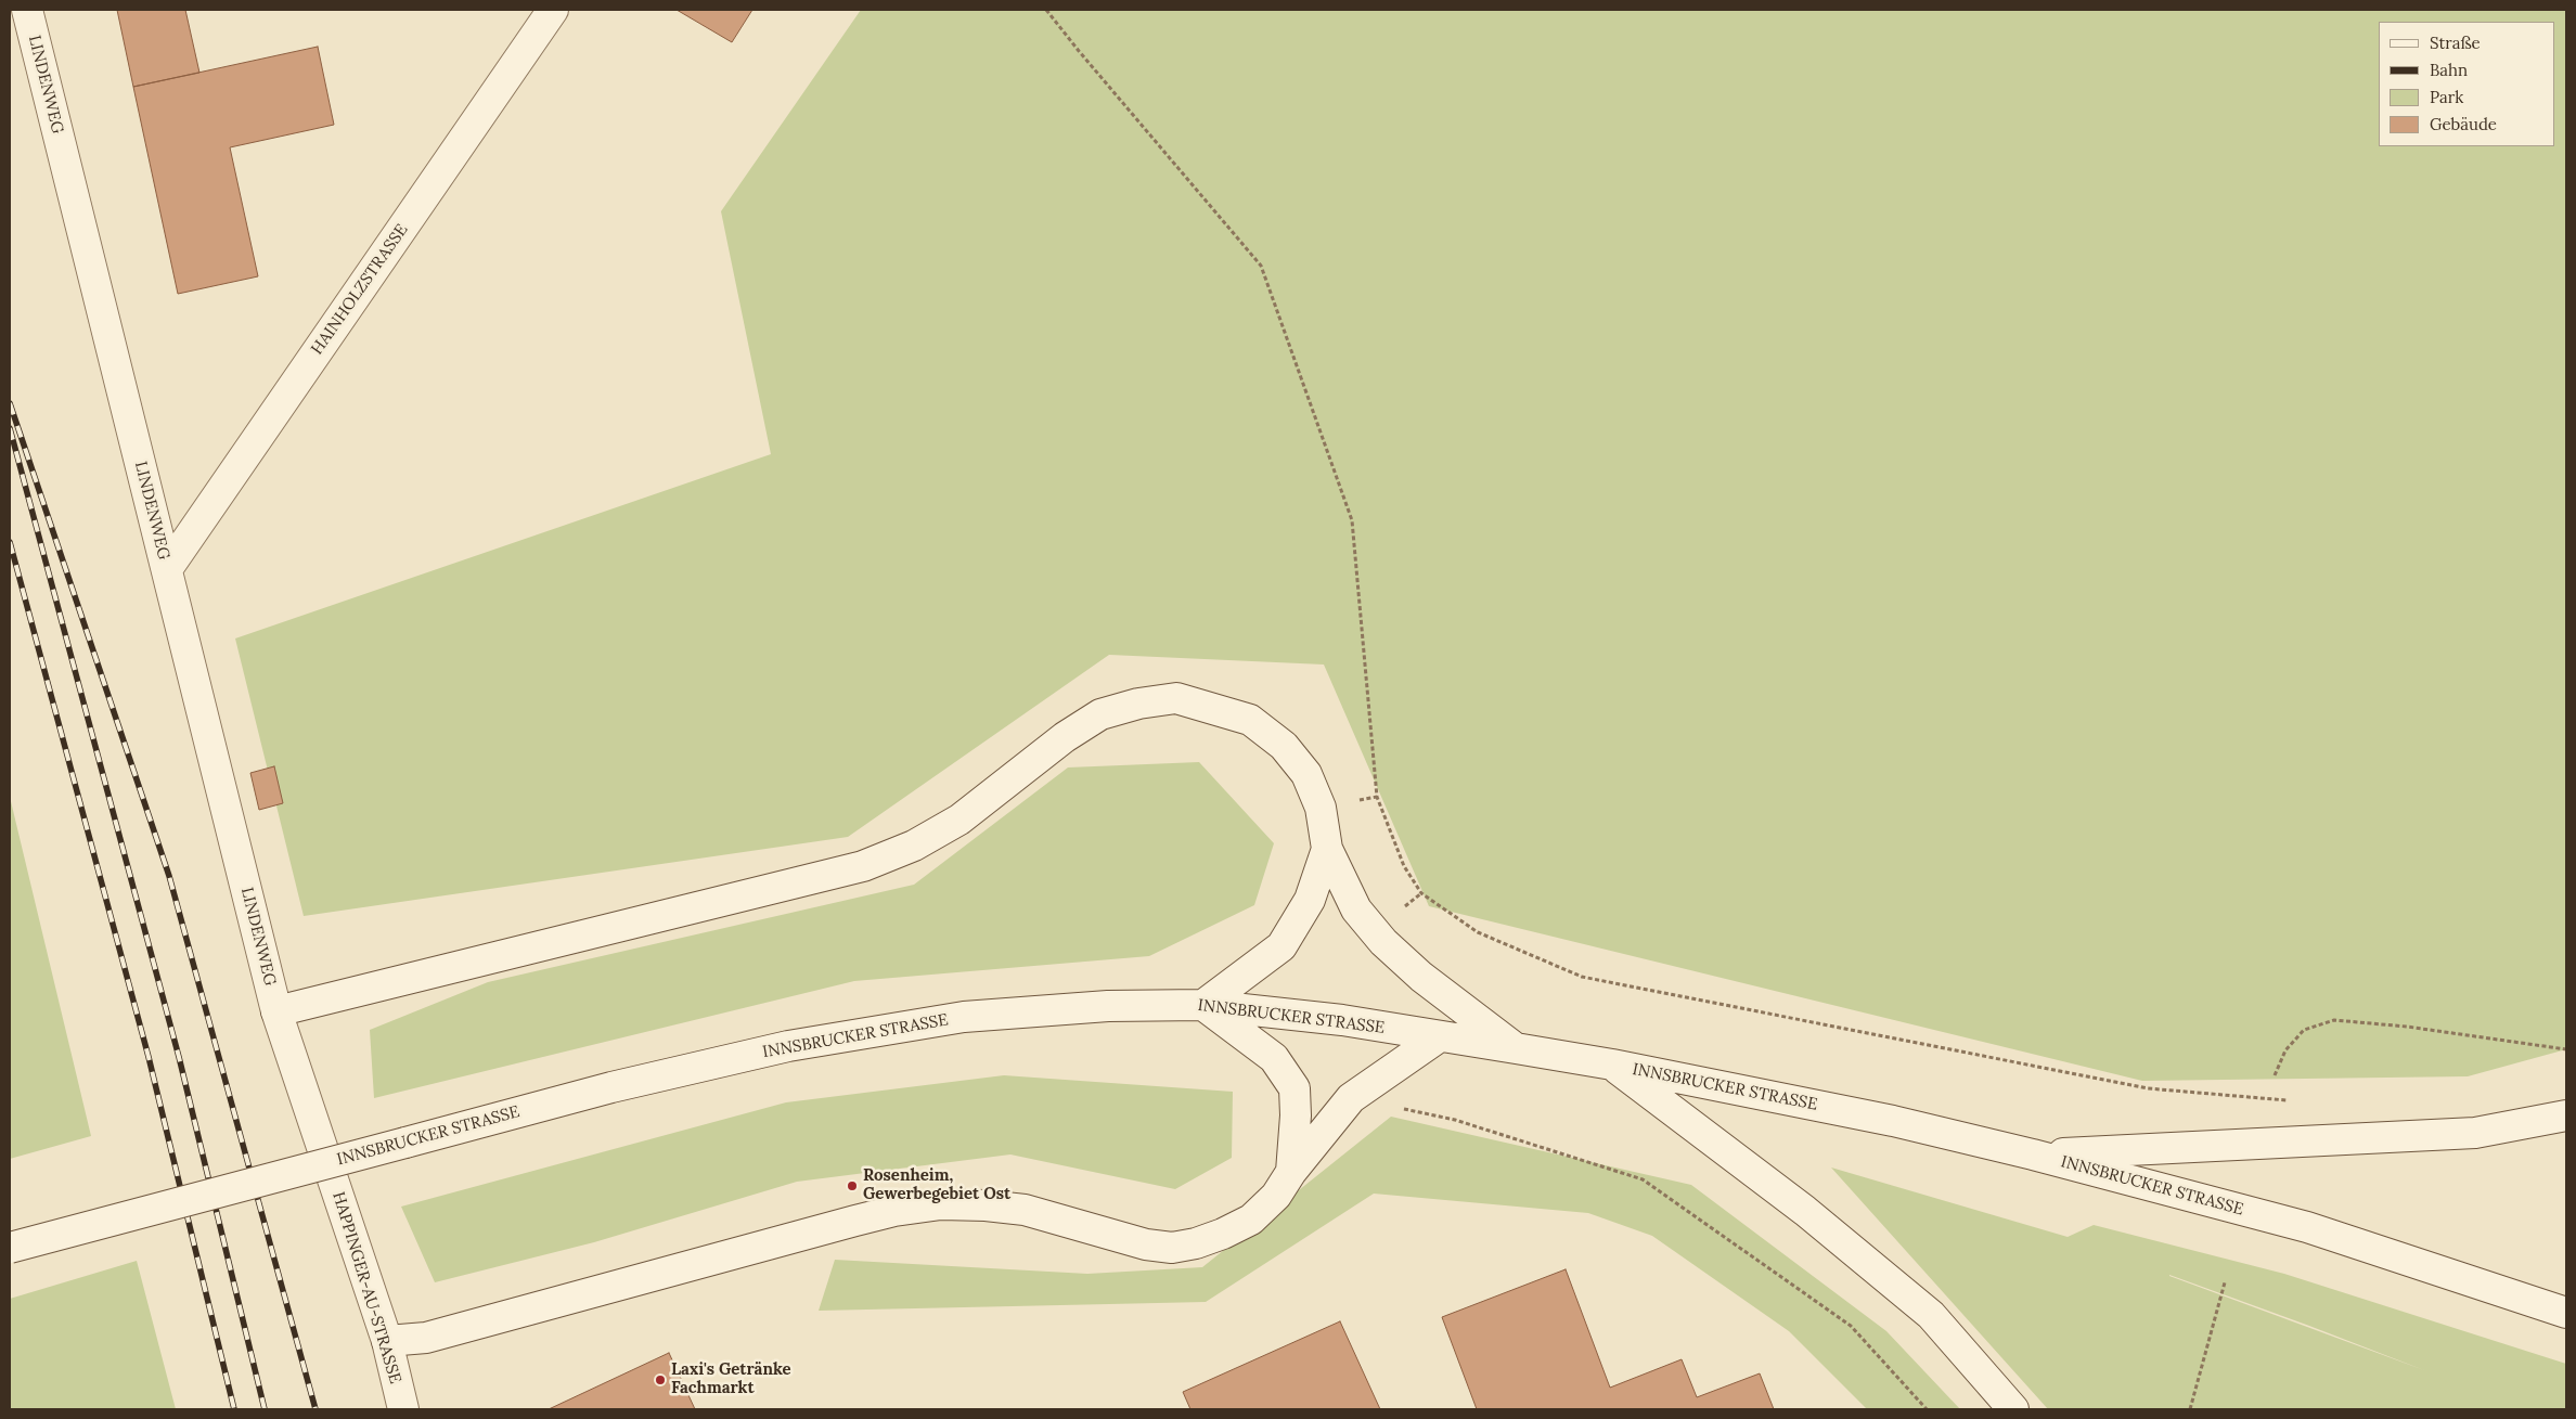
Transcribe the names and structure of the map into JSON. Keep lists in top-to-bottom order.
{
  "streets": {
    "main road": [
      "LINDENWEG",
      "HAINHOLZSTRASSE",
      "INNSBRUCKER STRASSE",
      "HAPPINGER-AU-STRASSE"
    ]
  },
  "crossings": [
    ["LINDENWEG", "HAINHOLZSTRASSE"],
    ["LINDENWEG", "HAPPINGER-AU-STRASSE"]
  ],
  "places": ["Rosenheim, Gewerbegebiet Ost", "Laxi's Getränke Fachmarkt"],
  "legend": [
    "Straße",
    "Bahn",
    "Park",
    "Gebäude"
  ]
}
